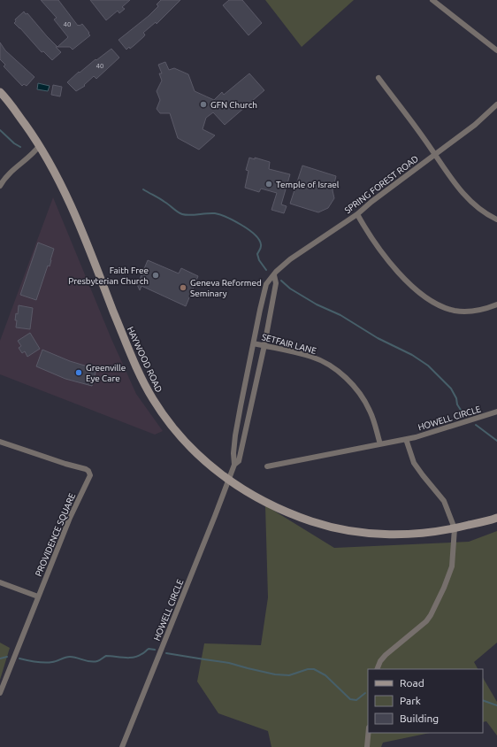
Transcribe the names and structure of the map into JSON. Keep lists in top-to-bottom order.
{
  "streets": {
    "main road": ["HAYWOOD ROAD"],
    "street": [
      "SPRING FOREST ROAD",
      "SETFAIR LANE",
      "HOWELL CIRCLE",
      "PROVIDENCE SQUARE"
    ]
  },
  "crossings": [
    ["SPRING FOREST ROAD", "SETFAIR LANE"],
    ["SPRING FOREST ROAD", "HAYWOOD ROAD"],
    ["SPRING FOREST ROAD", "HOWELL CIRCLE"],
    ["SETFAIR LANE", "HOWELL CIRCLE"],
    ["HAYWOOD ROAD", "HOWELL CIRCLE"]
  ],
  "places": [
    "GFN Church",
    "Temple of Israel",
    "Faith Free Presbyterian Church",
    "Geneva Reformed Seminary",
    "Greenville Eye Care"
  ],
  "house_numbers": ["40", "40"],
  "legend": ["Road", "Park", "Building"]
}
